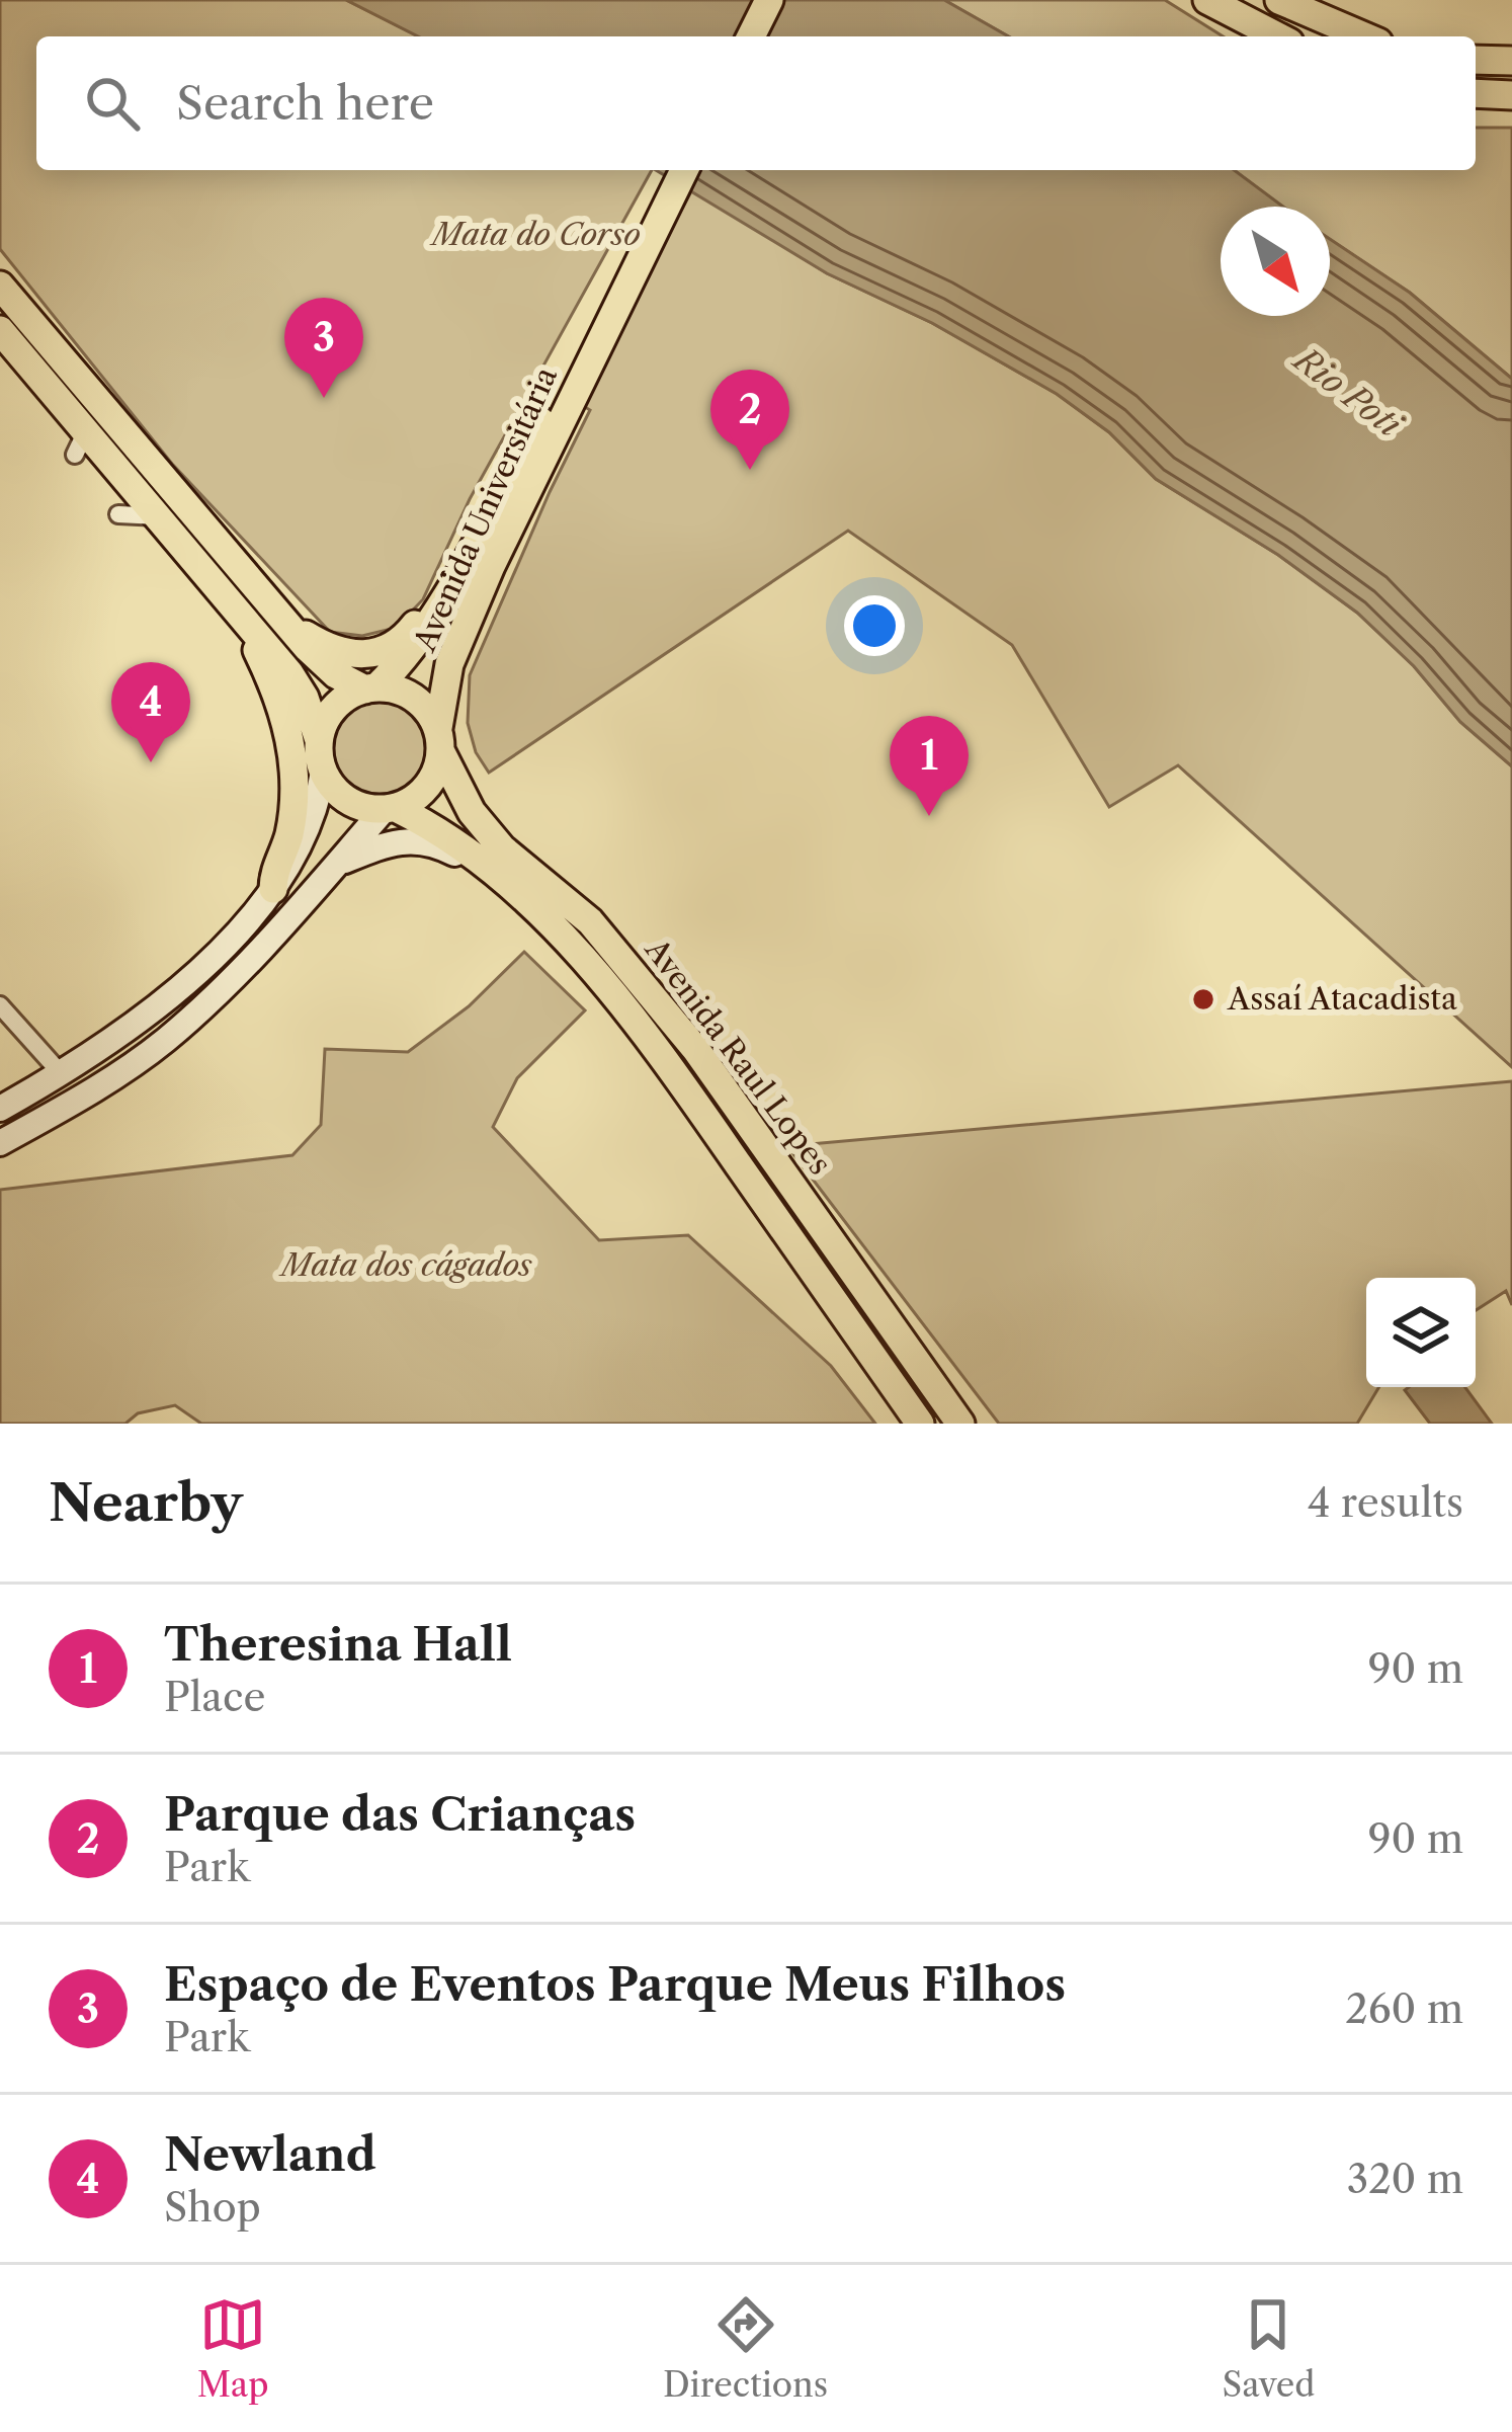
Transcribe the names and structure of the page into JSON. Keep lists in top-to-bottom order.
{
  "streets": {
    "main road": ["Avenida Universitária", "Avenida Raul Lopes"]
  },
  "crossings": [
    ["Avenida Universitária", "Avenida Raul Lopes"]
  ],
  "water": ["Rio Poti"],
  "parks": ["Mata do Corso", "Mata dos cágados"],
  "places": ["Assaí Atacadista"],
  "north": "bottom right",
  "page": {
    "search": "Search here",
    "pins": [
      "3",
      "2",
      "4",
      "1"
    ],
    "heading": ["Nearby", "4 results"],
    "list": [
      {
        "mark": "1",
        "name": "Theresina Hall",
        "note": "Place",
        "value": "90 m"
      },
      {
        "mark": "2",
        "name": "Parque das Crianças",
        "note": "Park",
        "value": "90 m"
      },
      {
        "mark": "3",
        "name": "Espaço de Eventos Parque Meus Filhos",
        "note": "Park",
        "value": "260 m"
      },
      {
        "mark": "4",
        "name": "Newland",
        "note": "Shop",
        "value": "320 m"
      }
    ],
    "nav": ["Map", "Directions", "Saved"]
  }
}
